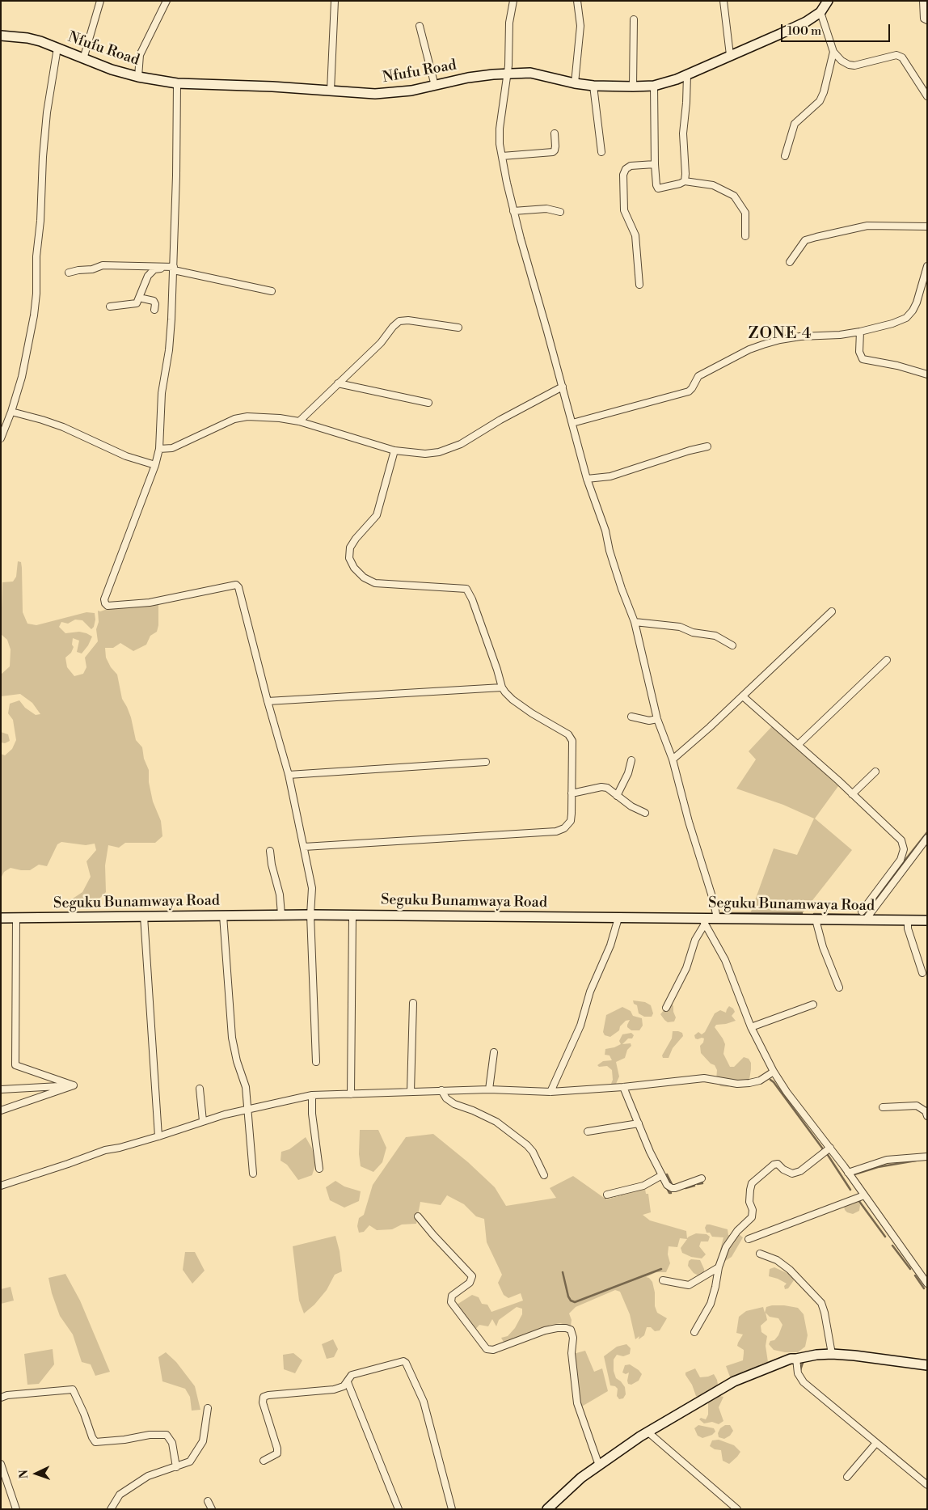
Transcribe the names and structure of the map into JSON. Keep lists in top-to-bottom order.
{
  "streets": {
    "street": ["Nfufu Road", "Seguku Bunamwaya Road"]
  },
  "districts": ["ZONE 4"],
  "scale_bar": "100 m",
  "north": "left"
}
